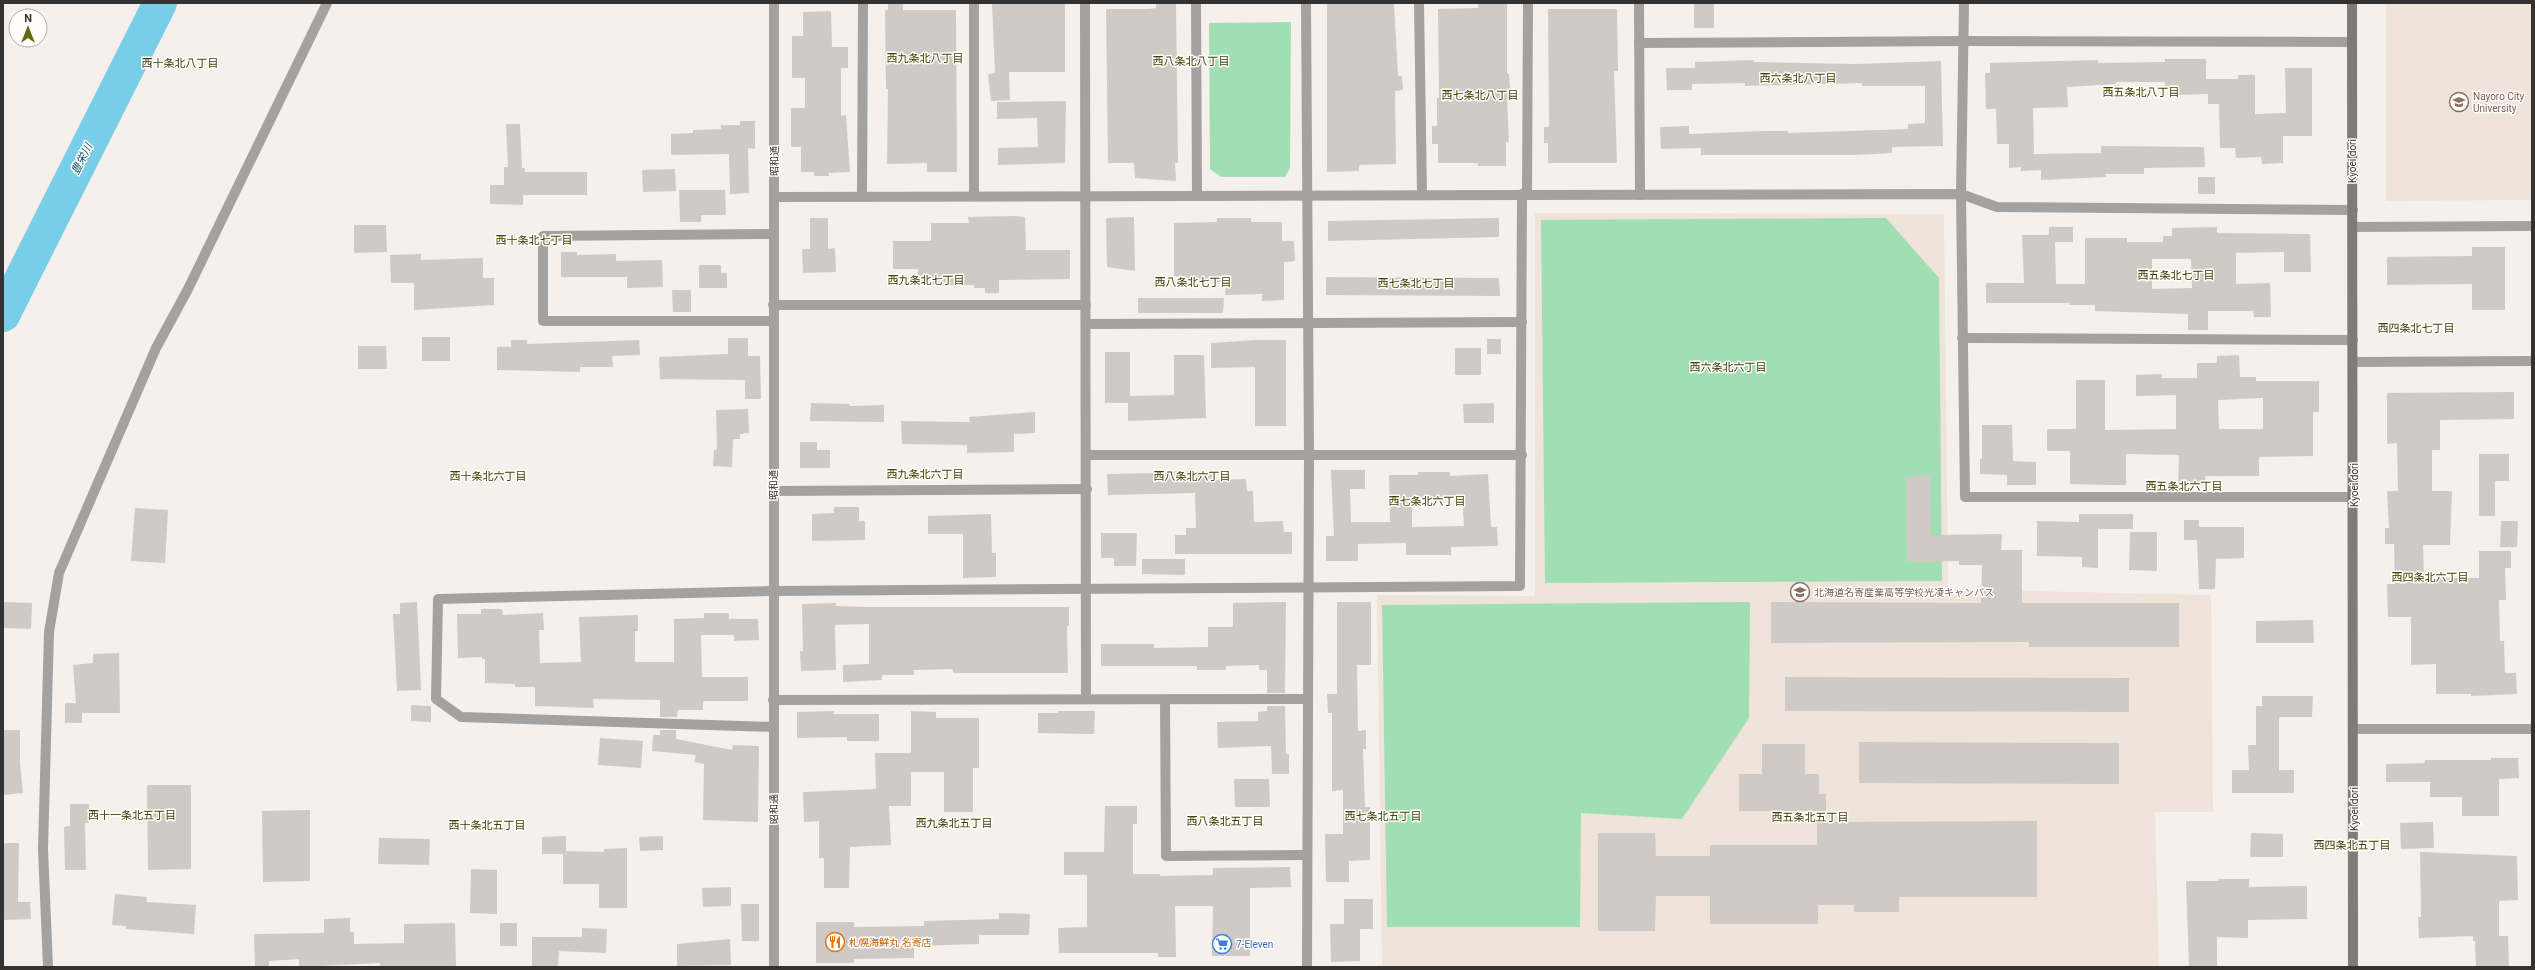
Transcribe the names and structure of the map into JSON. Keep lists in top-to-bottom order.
{
  "streets": {
    "main road": ["Kyoei dori"],
    "street": ["昭和通"]
  },
  "districts": [
    "西九条北八丁目",
    "西八条北八丁目",
    "西十条北八丁目",
    "西六条北八丁目",
    "西五条北八丁目",
    "西七条北八丁目",
    "西十条北七丁目",
    "西五条北七丁目",
    "西九条北七丁目",
    "西八条北七丁目",
    "西七条北七丁目",
    "西四条北七丁目",
    "西六条北六丁目",
    "西九条北六丁目",
    "西十条北六丁目",
    "西八条北六丁目",
    "西五条北六丁目",
    "西七条北六丁目",
    "西四条北六丁目",
    "西十一条北五丁目",
    "西七条北五丁目",
    "西五条北五丁目",
    "西八条北五丁目",
    "西九条北五丁目",
    "西十条北五丁目",
    "西四条北五丁目"
  ],
  "water": ["豊栄川"],
  "places": {
    "school or university": ["Nayoro City University", "北海道名寄産業高等学校光凌キャンパス"],
    "restaurant": ["札幌海鮮丸 名寄店"],
    "supermarket": ["7-Eleven"]
  },
  "north": "top"
}
